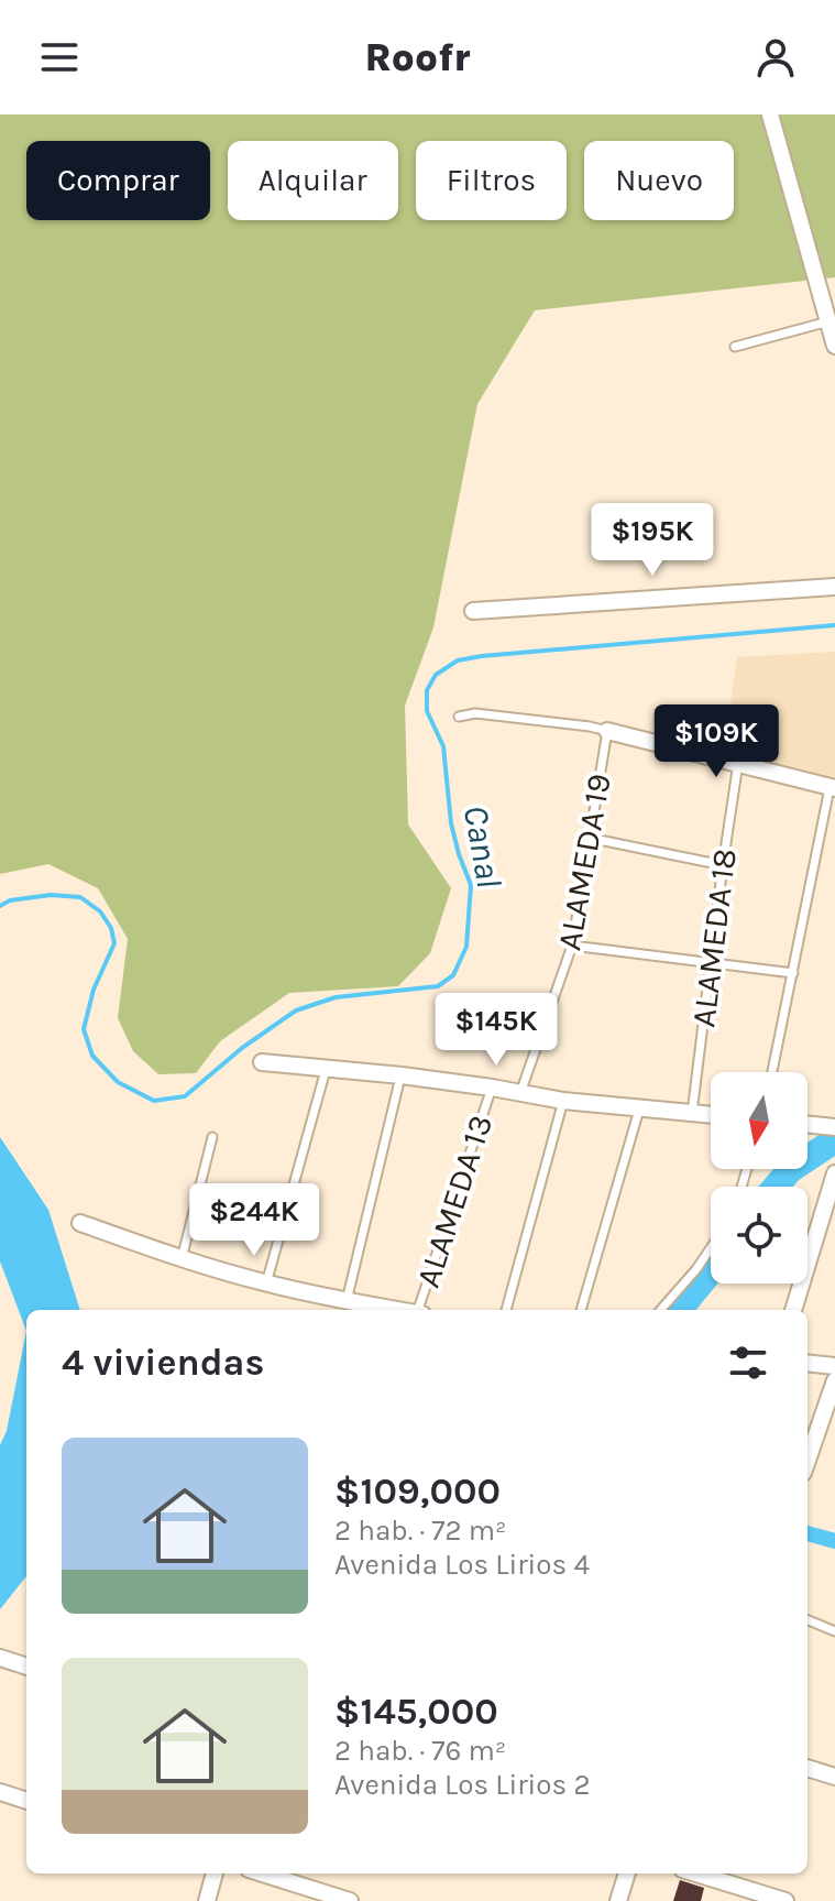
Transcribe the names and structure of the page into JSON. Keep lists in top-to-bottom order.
{
  "streets": {
    "lane": ["ALAMEDA 19", "ALAMEDA 18", "ALAMEDA 13"]
  },
  "water": ["Canal"],
  "north": "bottom",
  "page": {
    "header": "Roofr",
    "chip": [
      "Comprar",
      "Alquilar",
      "Filtros",
      "Nuevo"
    ],
    "price": [
      "$195K",
      "$109K",
      "$145K",
      "$244K"
    ],
    "heading": "4 viviendas",
    "list": [
      {
        "name": "$109,000",
        "note": "2 hab. · 72 m² · Avenida Los Lirios 4"
      },
      {
        "name": "$145,000",
        "note": "2 hab. · 76 m² · Avenida Los Lirios 2"
      }
    ]
  }
}
